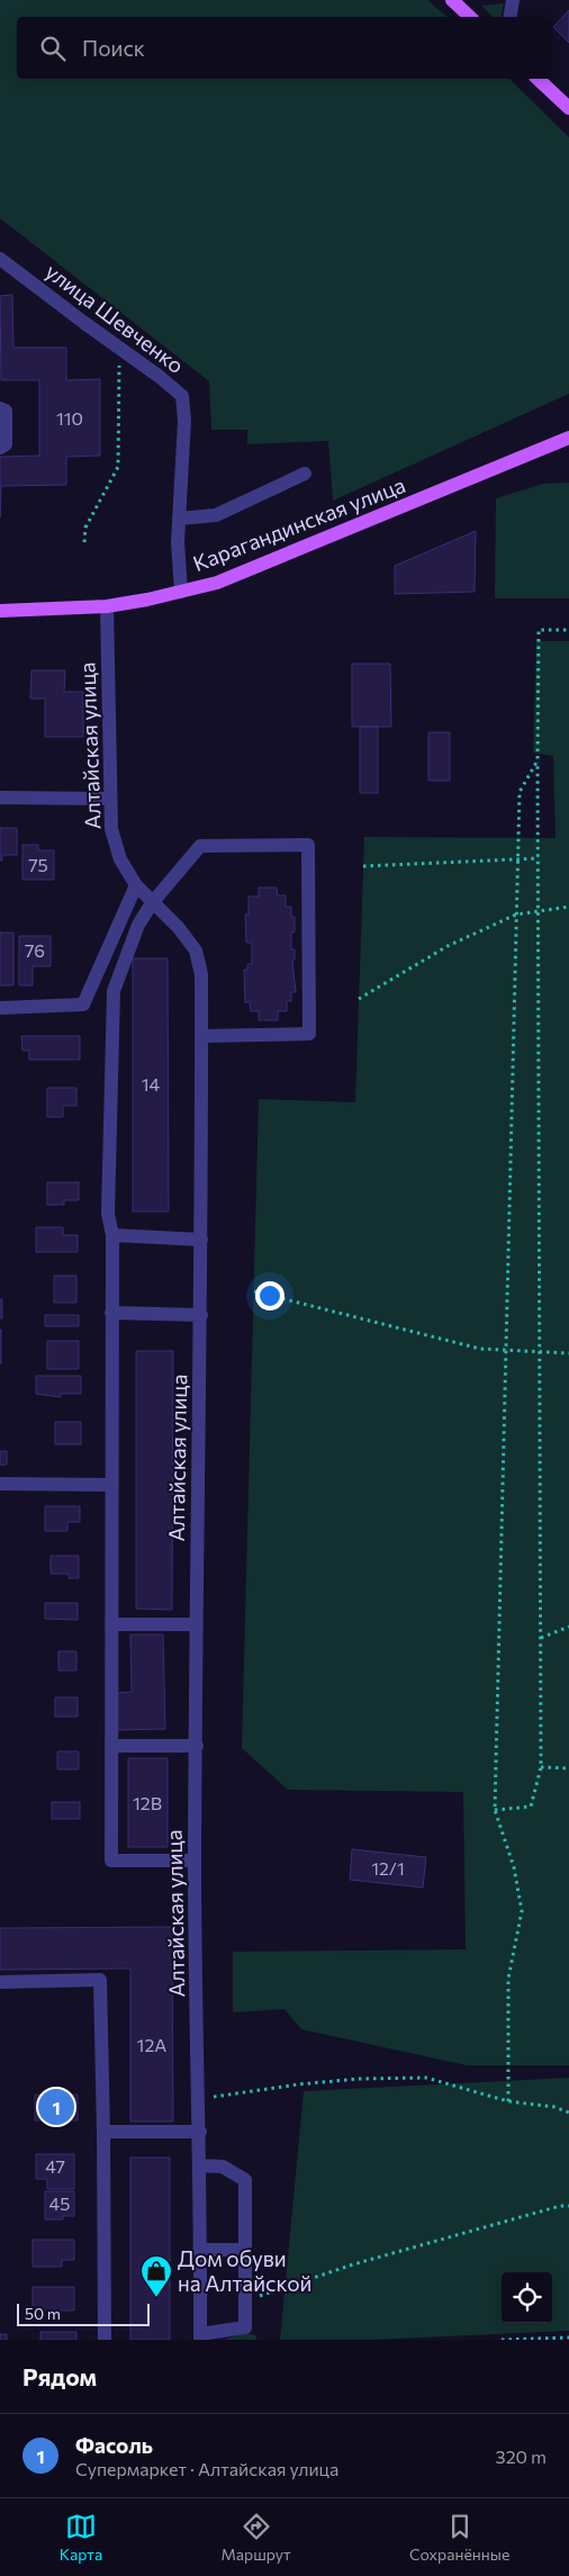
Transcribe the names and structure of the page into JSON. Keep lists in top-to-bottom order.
{
  "streets": {
    "main road": ["Карагандинская улица"],
    "street": ["улица Шевченко", "Алтайская улица"]
  },
  "crossings": [
    ["улица Шевченко", "Карагандинская улица"],
    ["Карагандинская улица", "Алтайская улица"]
  ],
  "places": {
    "shop": ["Дом обуви на Алтайской"]
  },
  "house_numbers": [
    "110",
    "75",
    "76",
    "14",
    "12В",
    "12/1",
    "12А",
    "47",
    "45"
  ],
  "scale_bar": "50 m",
  "page": {
    "search": "Поиск",
    "pins": "1",
    "scale": "50 m",
    "heading": "Рядом",
    "list": [
      {
        "mark": "1",
        "name": "Фасоль",
        "note": "Супермаркет · Алтайская улица",
        "value": "320 m"
      }
    ],
    "nav": ["Карта", "Маршрут", "Сохранённые"]
  }
}
